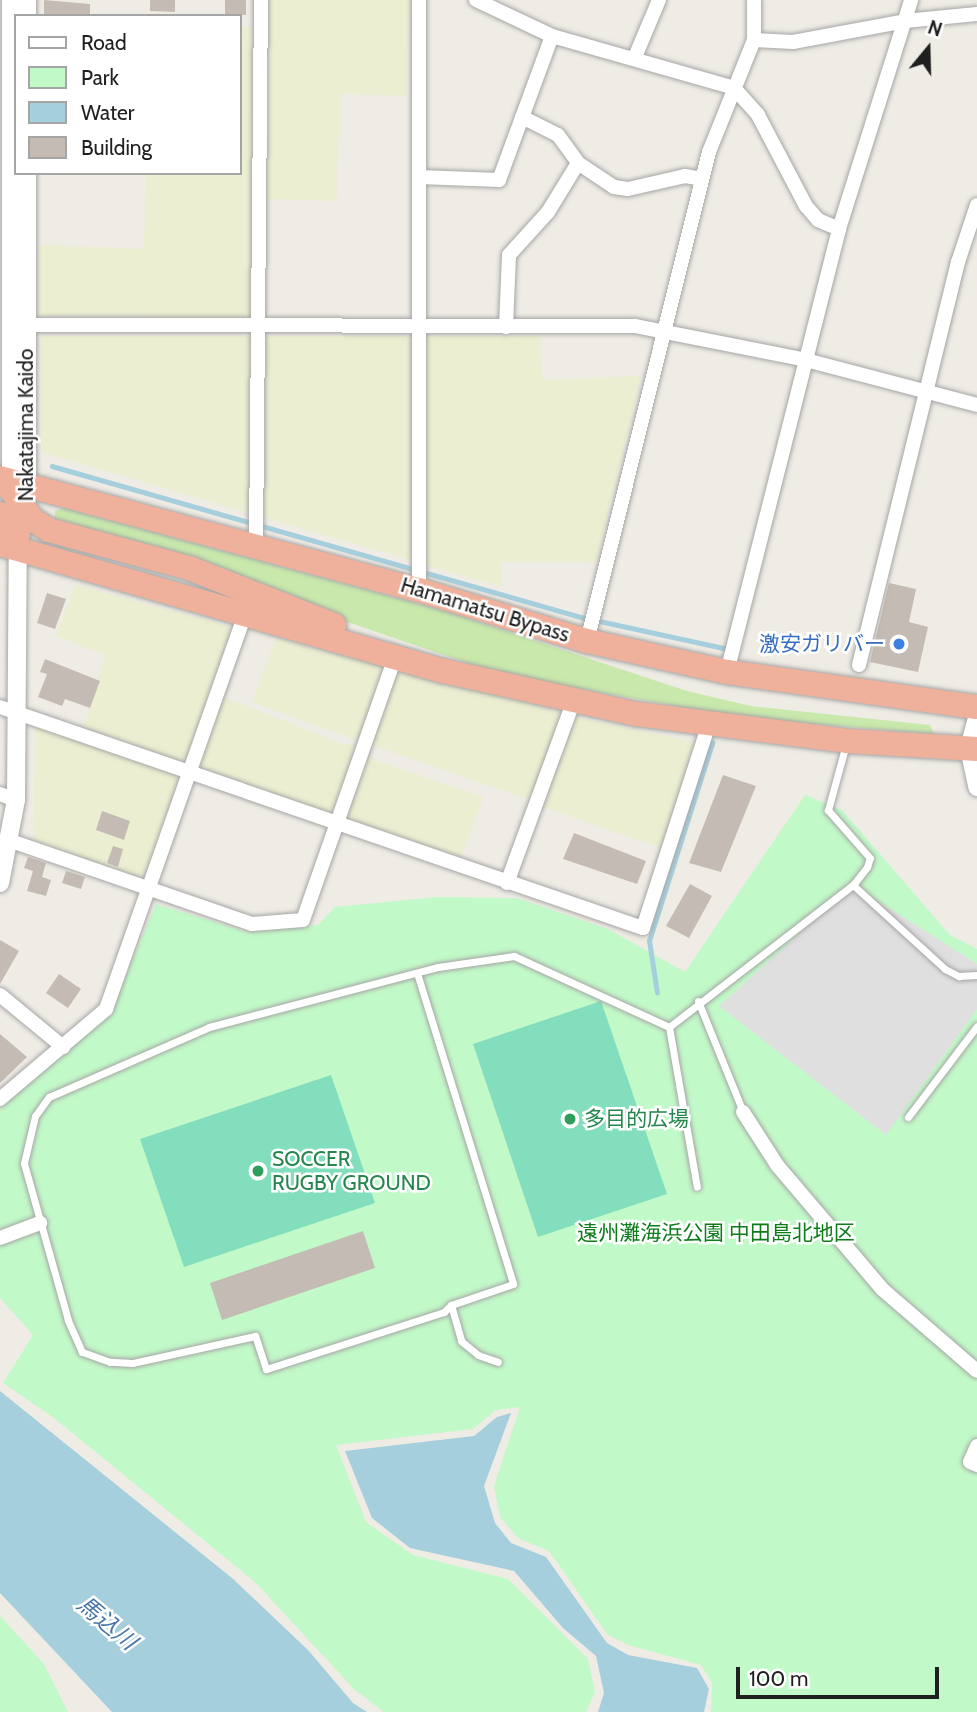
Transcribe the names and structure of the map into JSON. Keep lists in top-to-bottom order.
{
  "streets": {
    "highway": ["Hamamatsu Bypass"],
    "street": ["Nakatajima Kaido"]
  },
  "water": ["馬込川"],
  "parks": ["遠州灘海浜公園 中田島北地区"],
  "places": ["激安ガリバー", "多目的広場", "SOCCER RUGBY GROUND"],
  "legend": [
    "Road",
    "Park",
    "Water",
    "Building"
  ],
  "scale_bar": "100 m",
  "north": "top"
}
